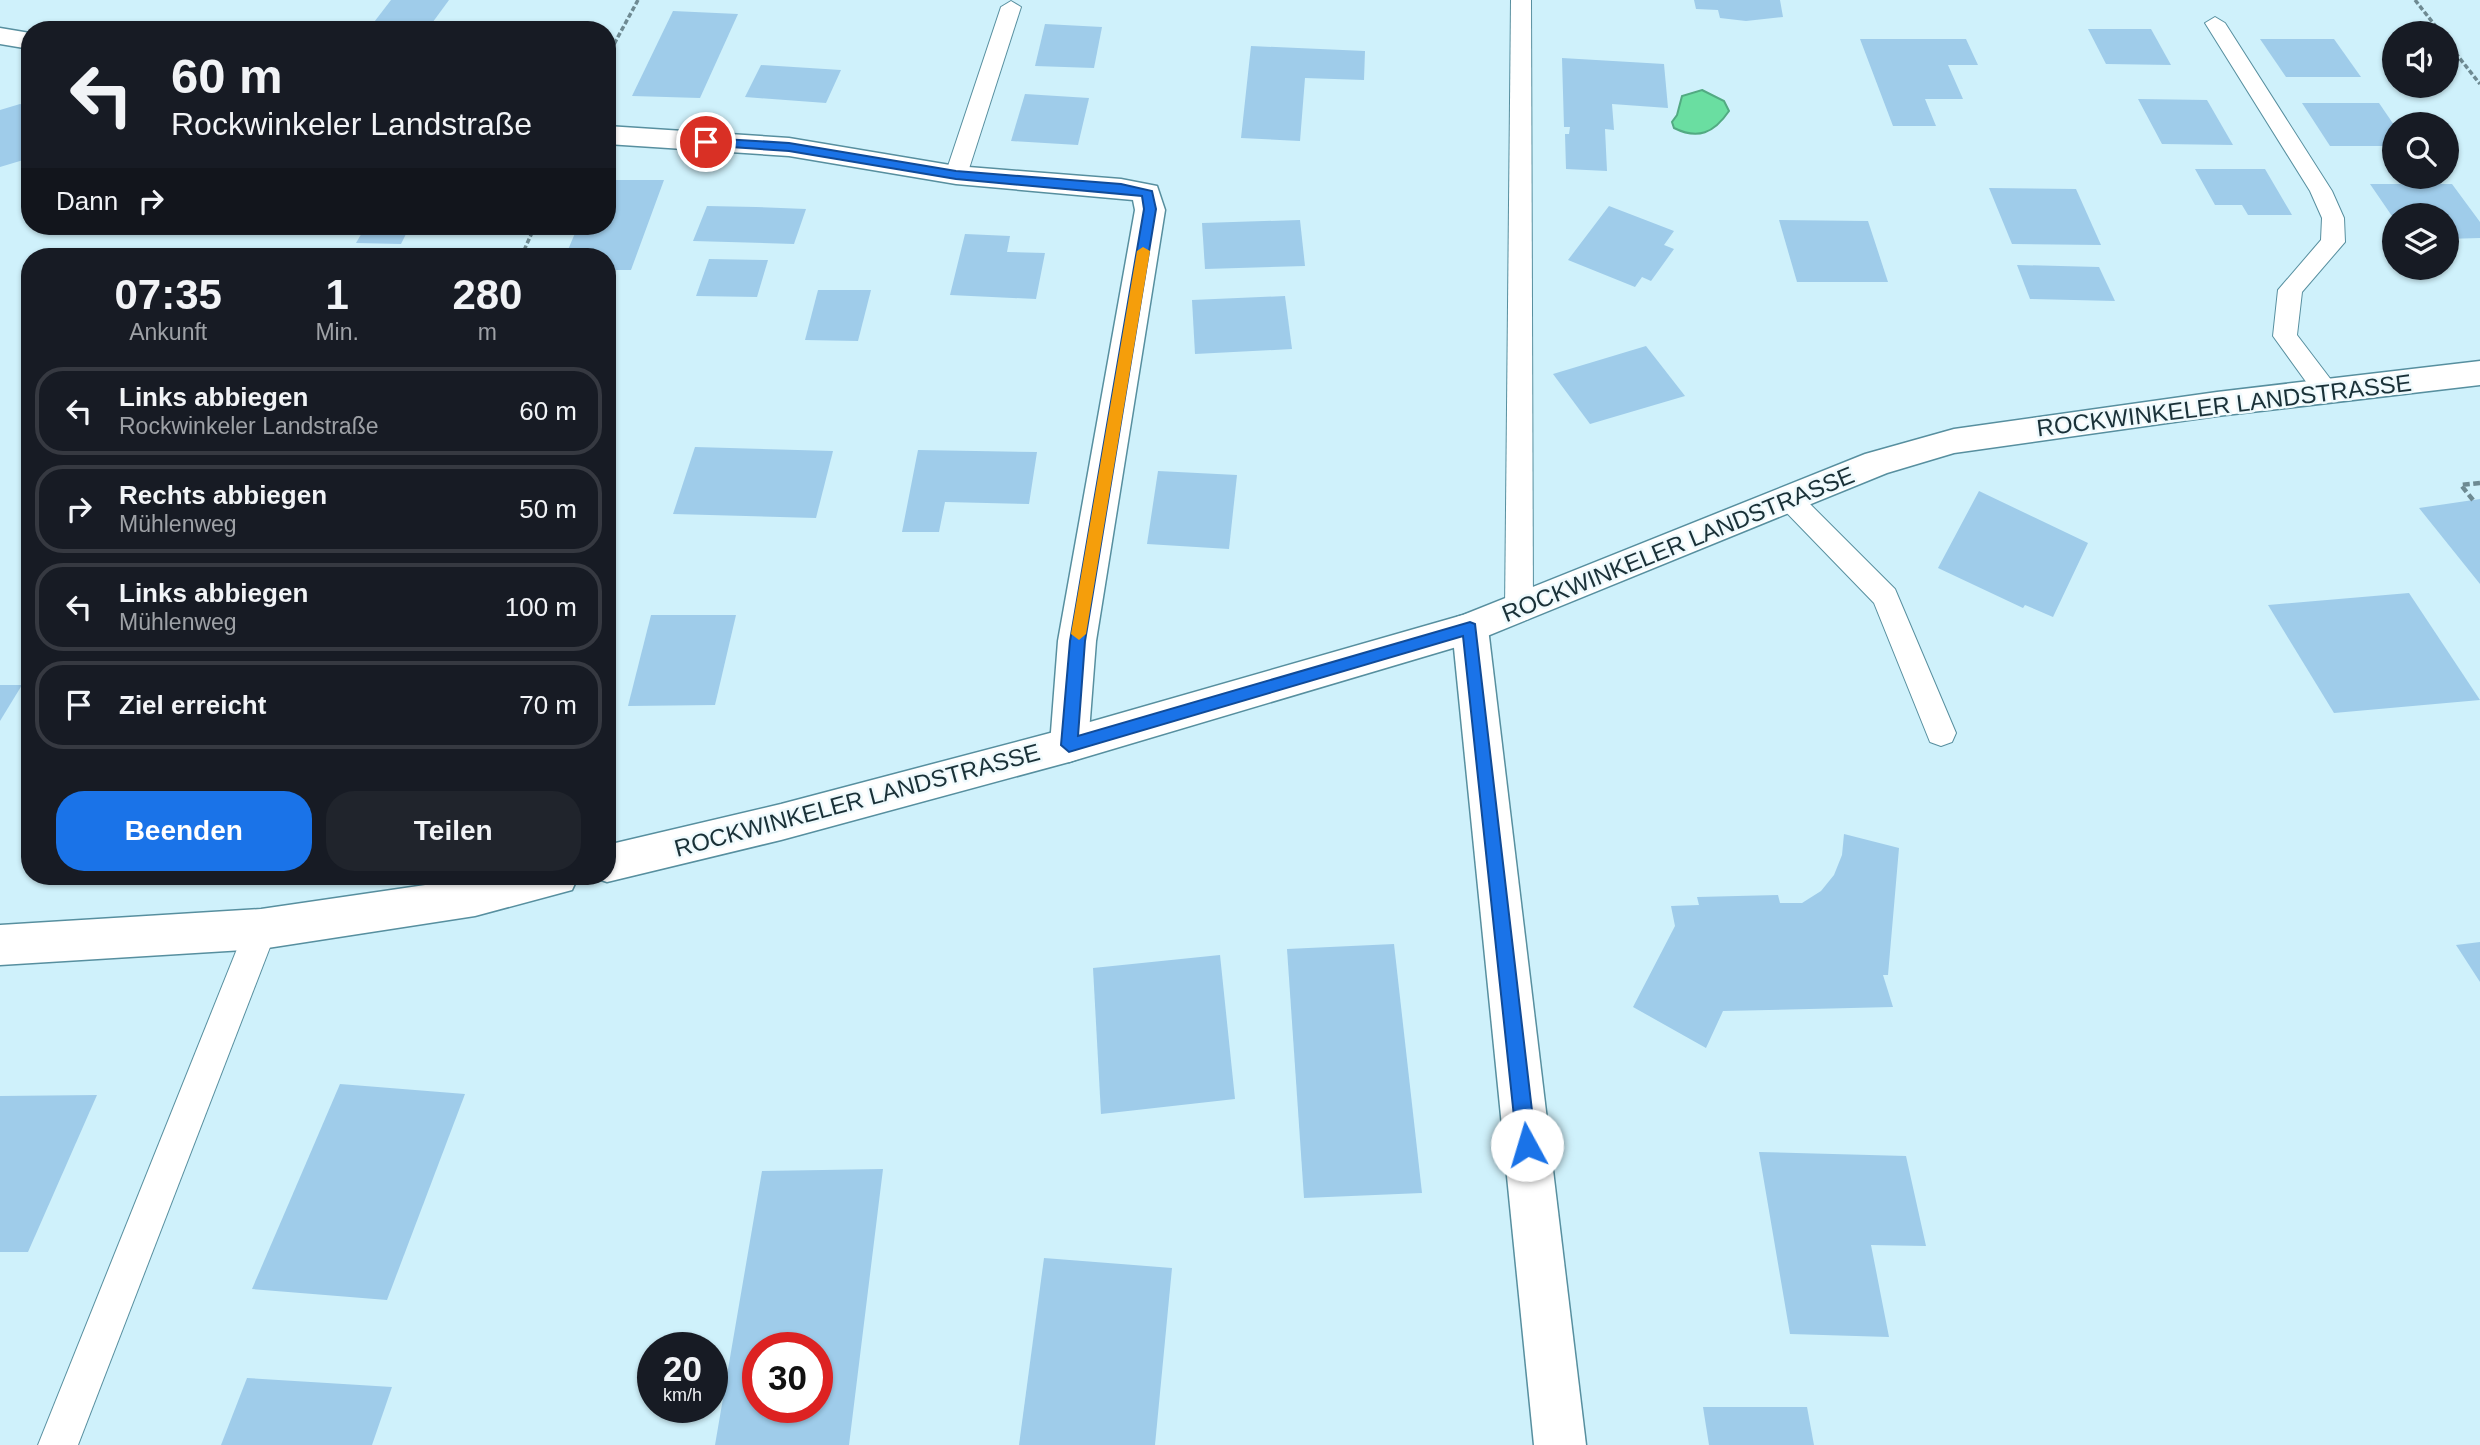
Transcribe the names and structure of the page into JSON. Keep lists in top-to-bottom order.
{
  "streets": {
    "main road": ["ROCKWINKELER LANDSTRASSE"]
  },
  "page": {
    "turn": ["60 m", "Rockwinkeler Landstraße"],
    "then": "Dann",
    "eta": [
      "07:35",
      "Ankunft",
      "1",
      "Min.",
      "280",
      "m"
    ],
    "list": [
      {
        "name": "Links abbiegen",
        "note": "Rockwinkeler Landstraße",
        "value": "60 m"
      },
      {
        "name": "Rechts abbiegen",
        "note": "Mühlenweg",
        "value": "50 m"
      },
      {
        "name": "Links abbiegen",
        "note": "Mühlenweg",
        "value": "100 m"
      },
      {
        "name": "Ziel erreicht",
        "value": "70 m"
      }
    ],
    "buttons": ["Beenden", "Teilen"],
    "speed": "20 km/h",
    "limit": "30"
  }
}
